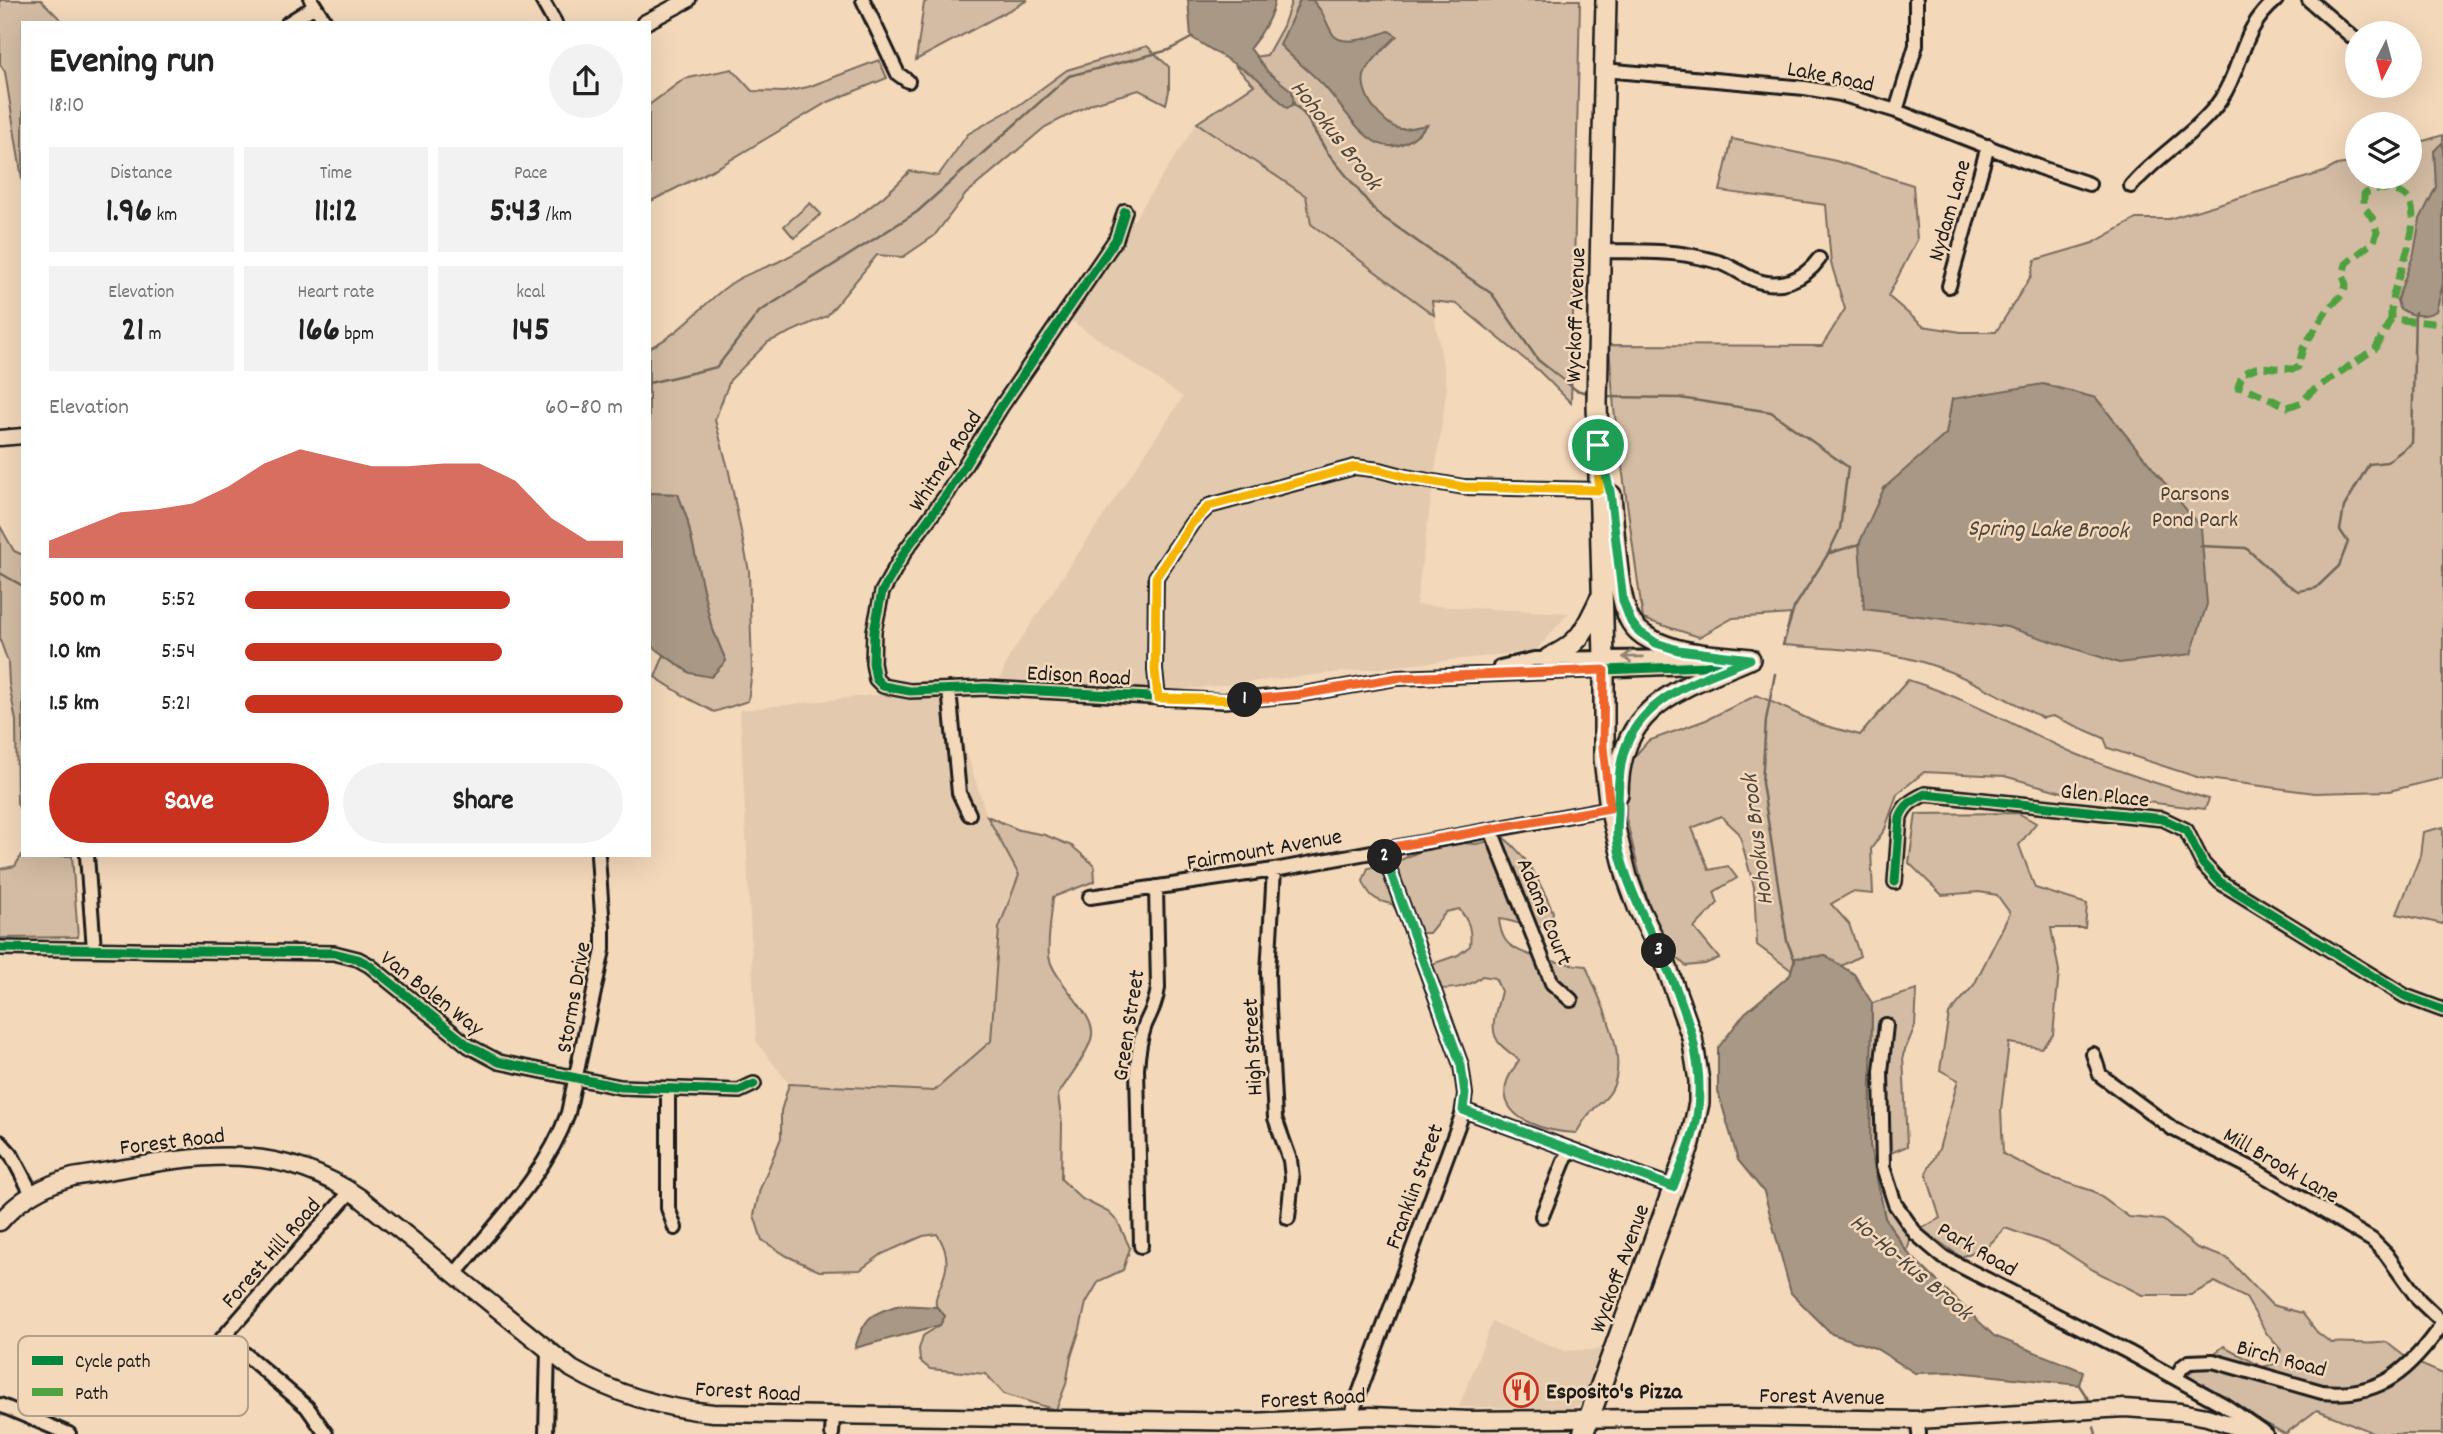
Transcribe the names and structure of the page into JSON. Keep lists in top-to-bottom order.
{
  "streets": {
    "main road": ["Wyckoff Avenue", "Forest Road", "Forest Avenue"],
    "street": [
      "Lake Road",
      "Nydam Lane",
      "Whitney Road",
      "Edison Road",
      "Glen Place",
      "Fairmount Avenue",
      "Adams Court",
      "Van Bolen Way",
      "Storms Drive",
      "Green Street",
      "High Street",
      "Mill Brook Lane",
      "Franklin Street",
      "Park Road",
      "Forest Hill Road",
      "Birch Road"
    ]
  },
  "crossings": [
    ["Lake Road", "Nydam Lane"],
    ["Lake Road", "Wyckoff Avenue"],
    ["Wyckoff Avenue", "Edison Road"],
    ["Wyckoff Avenue", "Fairmount Avenue"],
    ["Wyckoff Avenue", "Forest Road"],
    ["Wyckoff Avenue", "Forest Avenue"],
    ["Whitney Road", "Edison Road"],
    ["Fairmount Avenue", "Adams Court"],
    ["Fairmount Avenue", "Green Street"],
    ["Fairmount Avenue", "High Street"],
    ["Fairmount Avenue", "Franklin Street"],
    ["Van Bolen Way", "Storms Drive"],
    ["Storms Drive", "Forest Road"],
    ["Forest Road", "Franklin Street"],
    ["Forest Road", "Forest Hill Road"],
    ["Forest Road", "Forest Avenue"],
    ["Mill Brook Lane", "Birch Road"],
    ["Park Road", "Birch Road"]
  ],
  "water": ["Hohokus Brook", "Spring Lake Brook", "Ho-Ho-Kus Brook"],
  "parks": ["Parsons Pond Park"],
  "places": {
    "restaurant": ["Esposito's Pizza"]
  },
  "legend": ["Cycle path", "Path"],
  "north": "bottom",
  "page": {
    "heading": ["Evening run", "18:10"],
    "stats": [
      ["Distance", "1.96 km"],
      ["Time", "11:12"],
      ["Pace", "5:43 /km"],
      ["Elevation", "21 m"],
      ["Heart rate", "166 bpm"],
      ["kcal", "145"]
    ],
    "chart": ["Elevation", "60–80 m"],
    "list": [
      {
        "name": "500 m",
        "note": "5:52"
      },
      {
        "name": "1.0 km",
        "note": "5:54"
      },
      {
        "name": "1.5 km",
        "note": "5:21"
      }
    ],
    "pins": ["1", "2", "3"],
    "buttons": ["Save", "Share"]
  }
}
